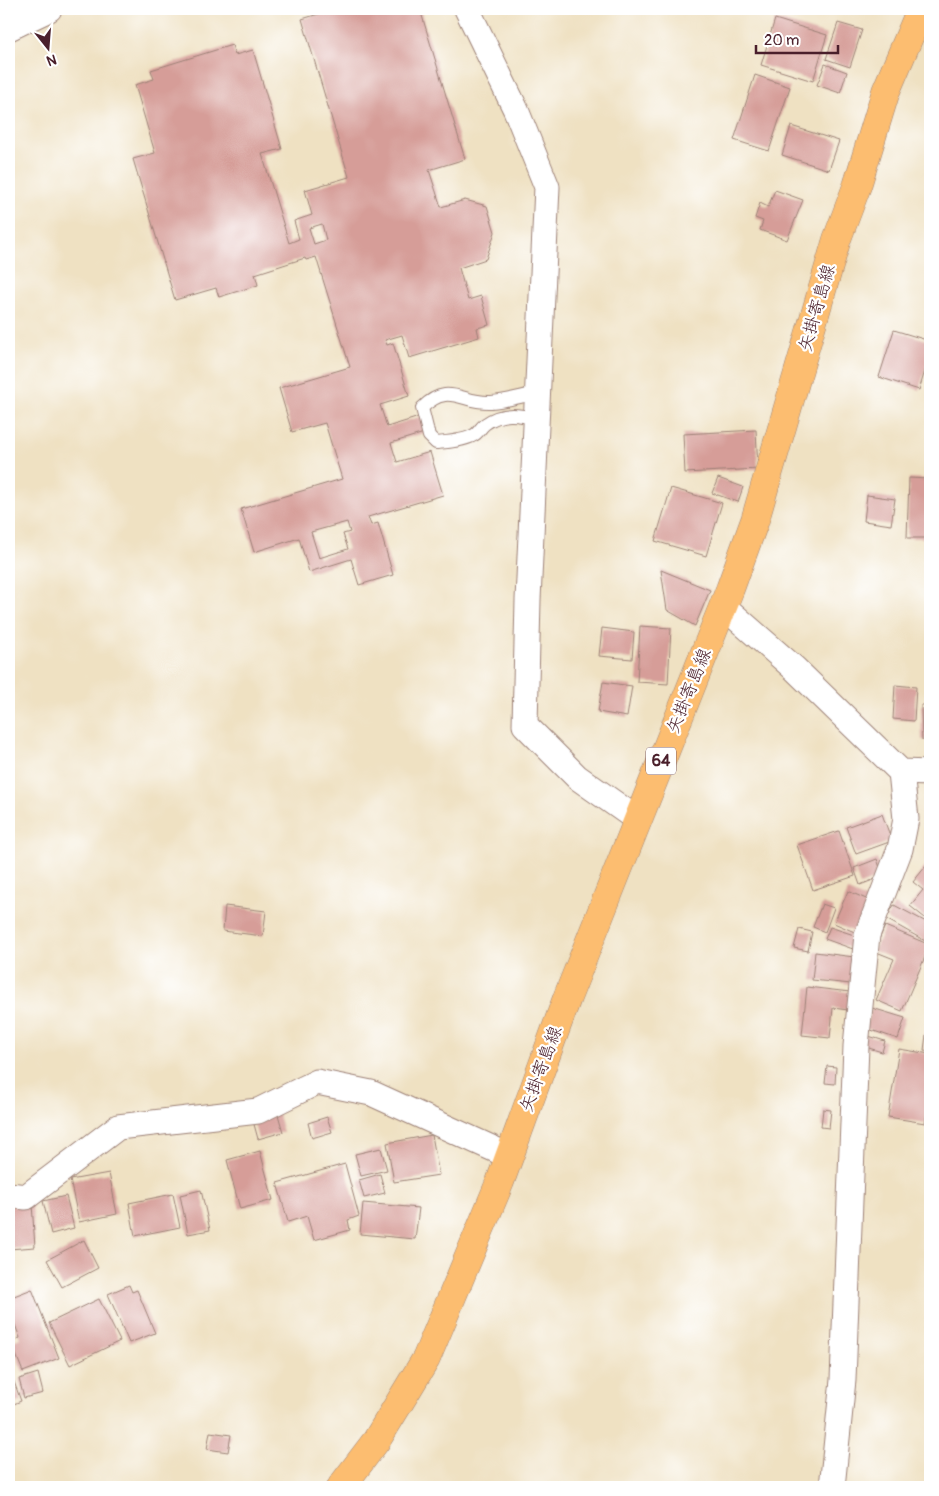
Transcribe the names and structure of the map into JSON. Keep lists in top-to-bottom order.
{
  "streets": {
    "main road": ["矢掛寄島線", "64"]
  },
  "scale_bar": "20 m",
  "north": "bottom"
}
